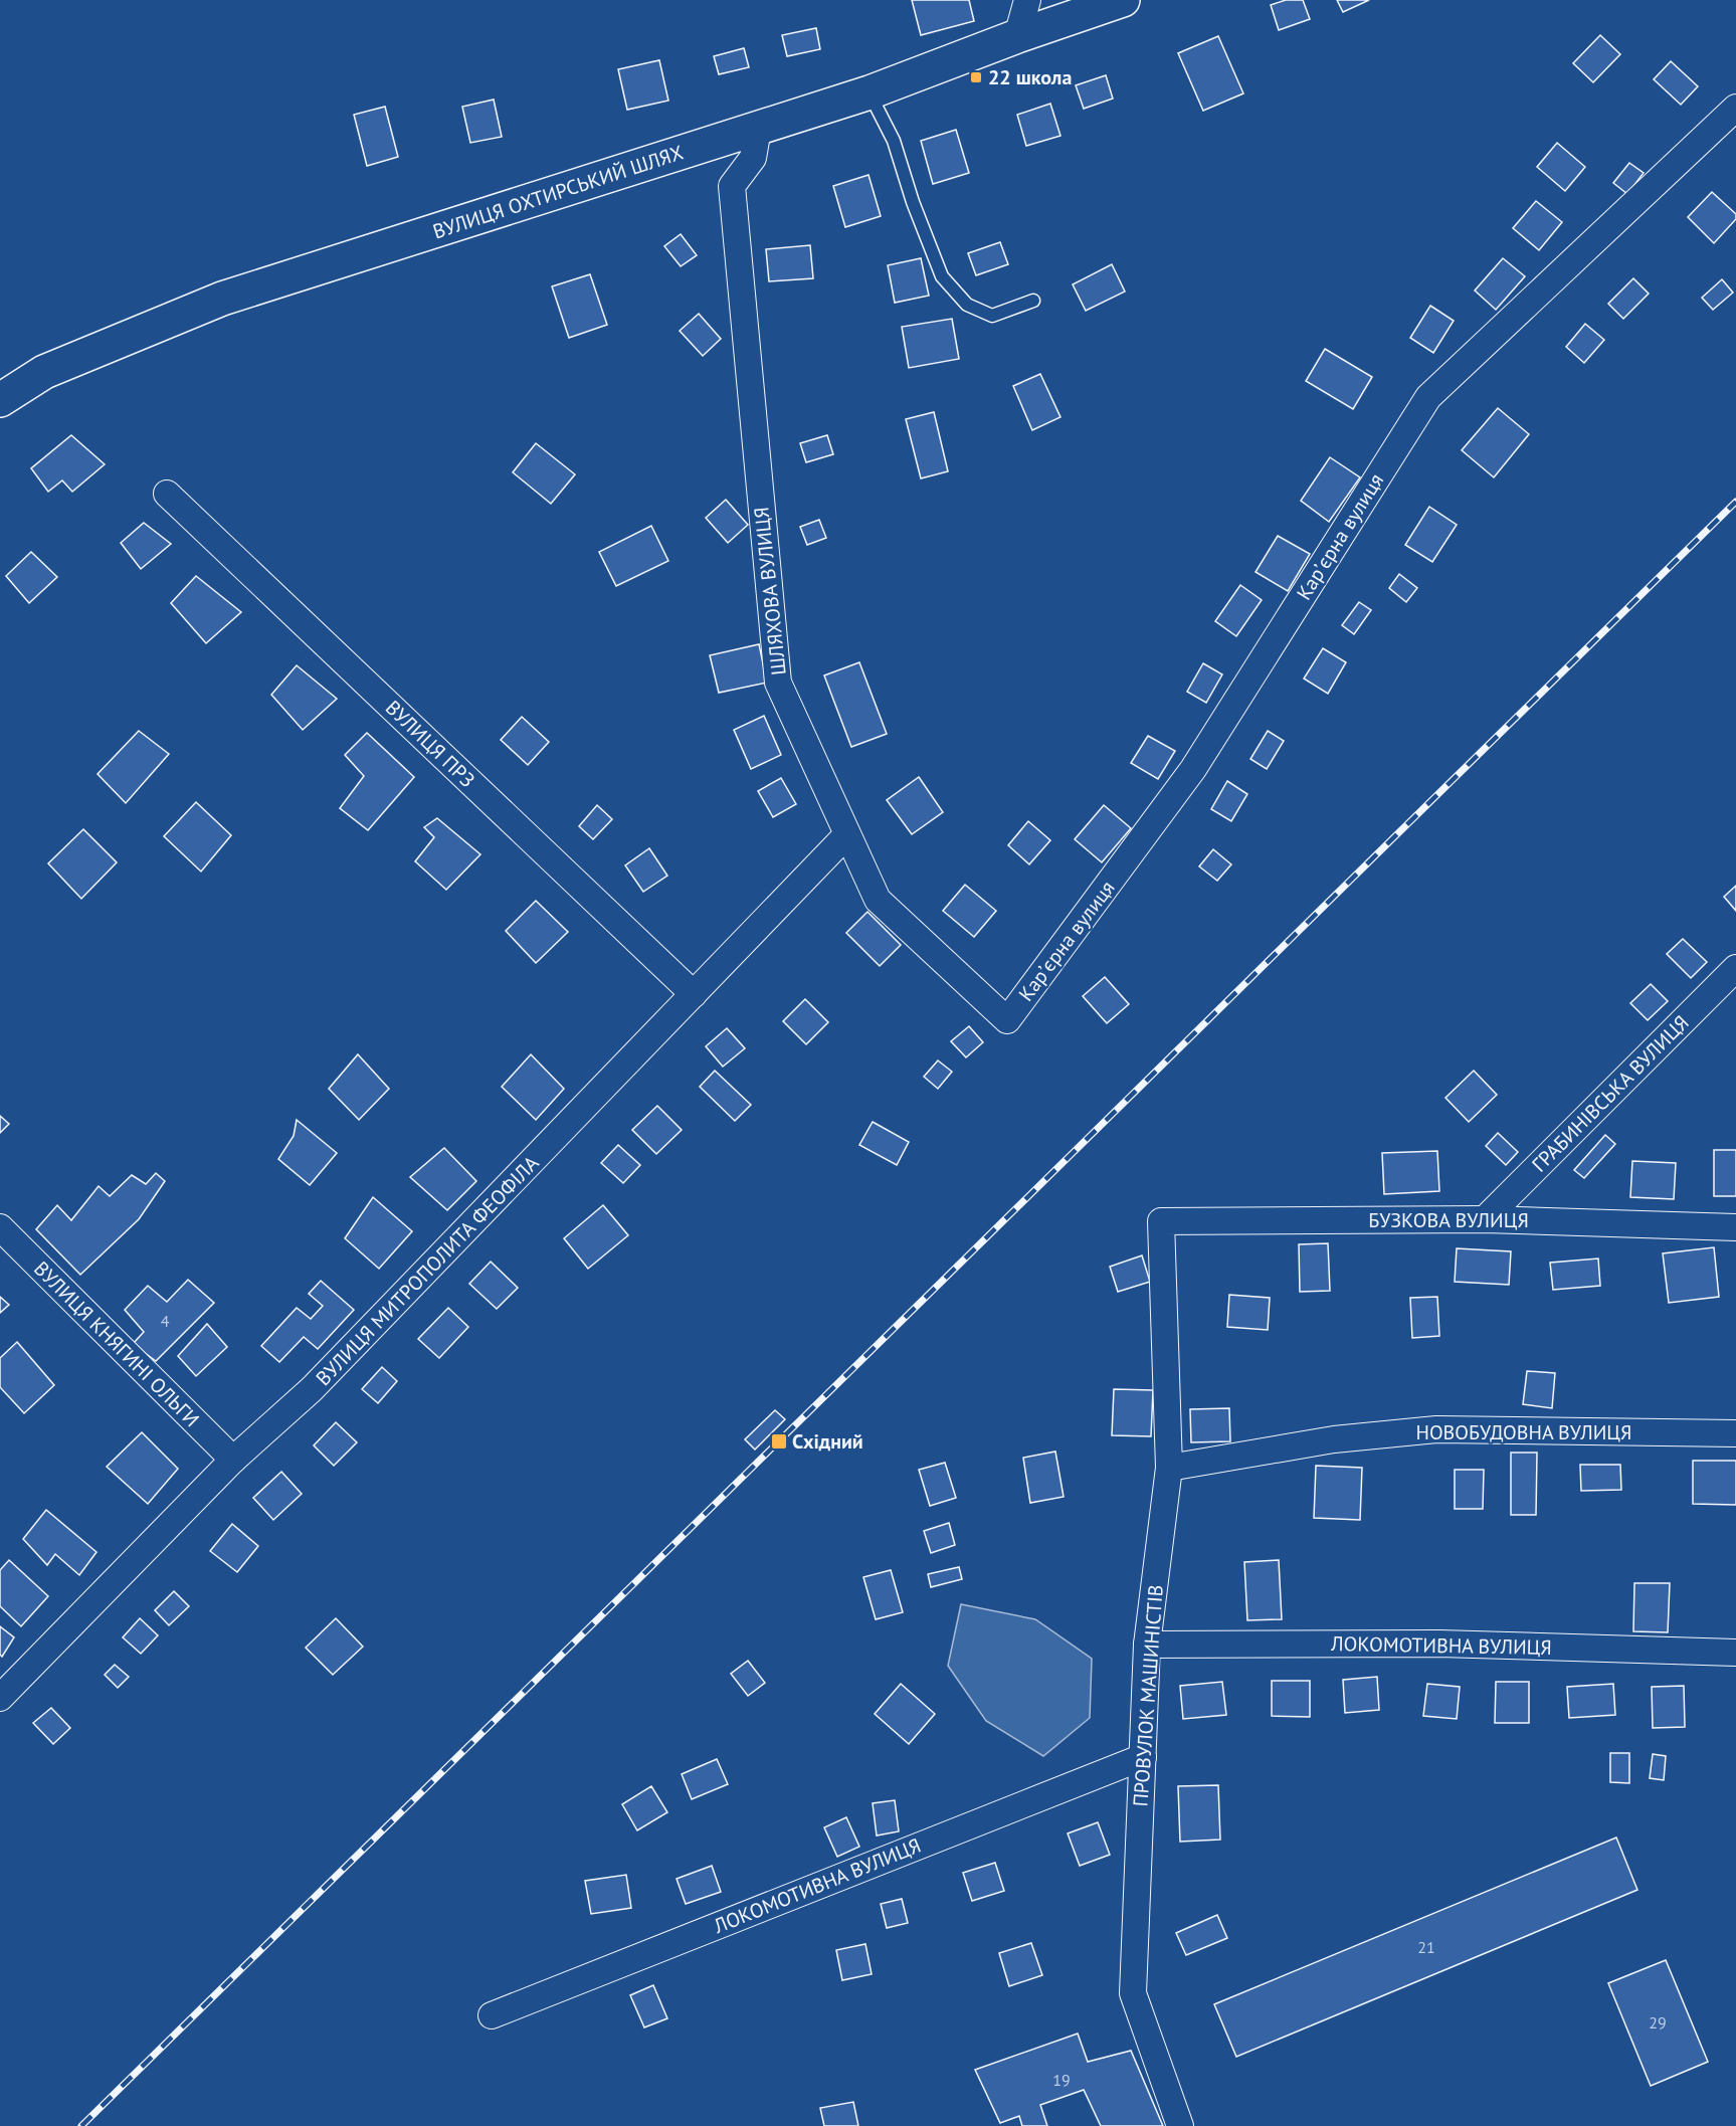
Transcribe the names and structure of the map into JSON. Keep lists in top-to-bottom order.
{
  "streets": {
    "main road": ["ВУЛИЦЯ ОХТИРСЬКИЙ ШЛЯХ"],
    "street": [
      "Карʼєрна вулиця",
      "ШЛЯХОВА ВУЛИЦЯ",
      "ВУЛИЦЯ ПРЗ",
      "ГРАБИНІВСЬКА ВУЛИЦЯ",
      "БУЗКОВА ВУЛИЦЯ",
      "ВУЛИЦЯ МИТРОПОЛИТА ФЕОФІЛА",
      "ВУЛИЦЯ КНЯГИНІ ОЛЬГИ",
      "НОВОБУДОВНА ВУЛИЦЯ",
      "ЛОКОМОТИВНА ВУЛИЦЯ",
      "ПРОВУЛОК МАШИНІСТІВ"
    ]
  },
  "crossings": [
    ["ВУЛИЦЯ ОХТИРСЬКИЙ ШЛЯХ", "ШЛЯХОВА ВУЛИЦЯ"],
    ["Карʼєрна вулиця", "ШЛЯХОВА ВУЛИЦЯ"],
    ["ШЛЯХОВА ВУЛИЦЯ", "ВУЛИЦЯ МИТРОПОЛИТА ФЕОФІЛА"],
    ["ВУЛИЦЯ ПРЗ", "ВУЛИЦЯ МИТРОПОЛИТА ФЕОФІЛА"],
    ["ГРАБИНІВСЬКА ВУЛИЦЯ", "БУЗКОВА ВУЛИЦЯ"],
    ["БУЗКОВА ВУЛИЦЯ", "ПРОВУЛОК МАШИНІСТІВ"],
    ["ВУЛИЦЯ МИТРОПОЛИТА ФЕОФІЛА", "ВУЛИЦЯ КНЯГИНІ ОЛЬГИ"],
    ["НОВОБУДОВНА ВУЛИЦЯ", "ПРОВУЛОК МАШИНІСТІВ"],
    ["ЛОКОМОТИВНА ВУЛИЦЯ", "ПРОВУЛОК МАШИНІСТІВ"]
  ],
  "places": {
    "transit": ["22 школа", "Східний"]
  },
  "house_numbers": [
    "4",
    "21",
    "29",
    "19"
  ]
}
